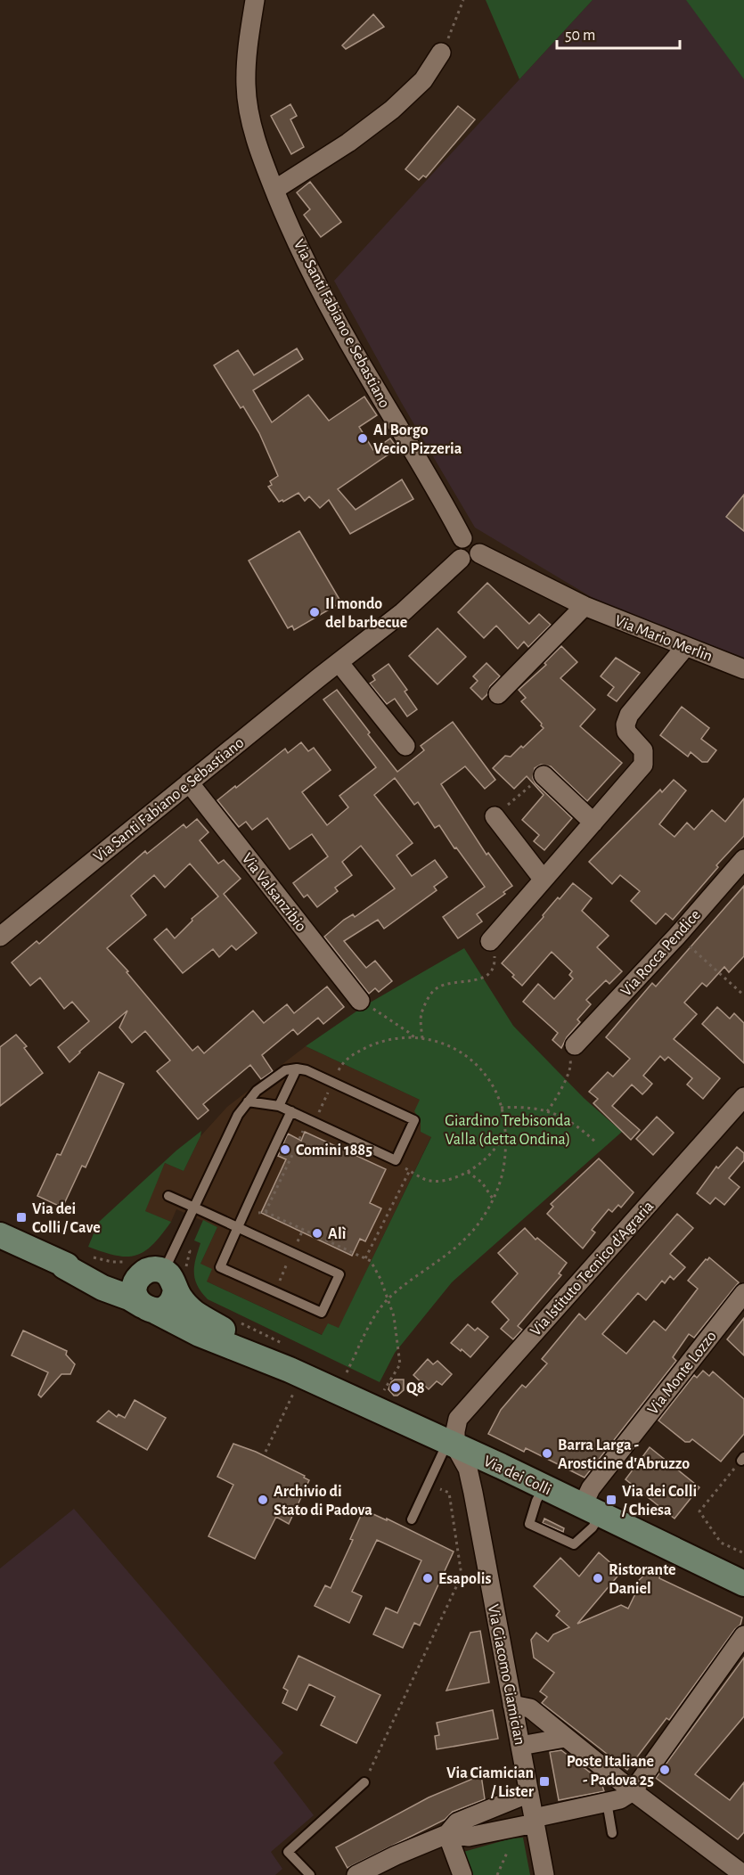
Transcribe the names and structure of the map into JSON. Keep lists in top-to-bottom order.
{
  "streets": {
    "main road": ["Via dei Colli"],
    "street": [
      "Via Santi Fabiano e Sebastiano",
      "Via Mario Merlin",
      "Via Valsanzibio",
      "Via Rocca Pendice",
      "Via Istituto Tecnico d'Agraria",
      "Via Monte Lozzo",
      "Via Giacomo Ciamician"
    ]
  },
  "crossings": [
    ["Via Santi Fabiano e Sebastiano", "Via Mario Merlin"],
    ["Via Santi Fabiano e Sebastiano", "Via Valsanzibio"],
    ["Via Istituto Tecnico d'Agraria", "Via dei Colli"],
    ["Via Istituto Tecnico d'Agraria", "Via Giacomo Ciamician"],
    ["Via Monte Lozzo", "Via dei Colli"],
    ["Via dei Colli", "Via Giacomo Ciamician"]
  ],
  "parks": ["Giardino Trebisonda Valla (detta Ondina)"],
  "places": {
    "other": [
      "Al Borgo Vecio Pizzeria",
      "Il mondo del barbecue",
      "Comini 1885",
      "Alì",
      "Q8",
      "Barra Larga - Arosticine d'Abruzzo",
      "Archivio di Stato di Padova",
      "Esapolis",
      "Ristorante Daniel",
      "Poste Italiane - Padova 25"
    ],
    "transit": ["Via dei Colli / Cave", "Via dei Colli / Chiesa", "Via Ciamician / Lister"]
  },
  "scale_bar": "50 m"
}
